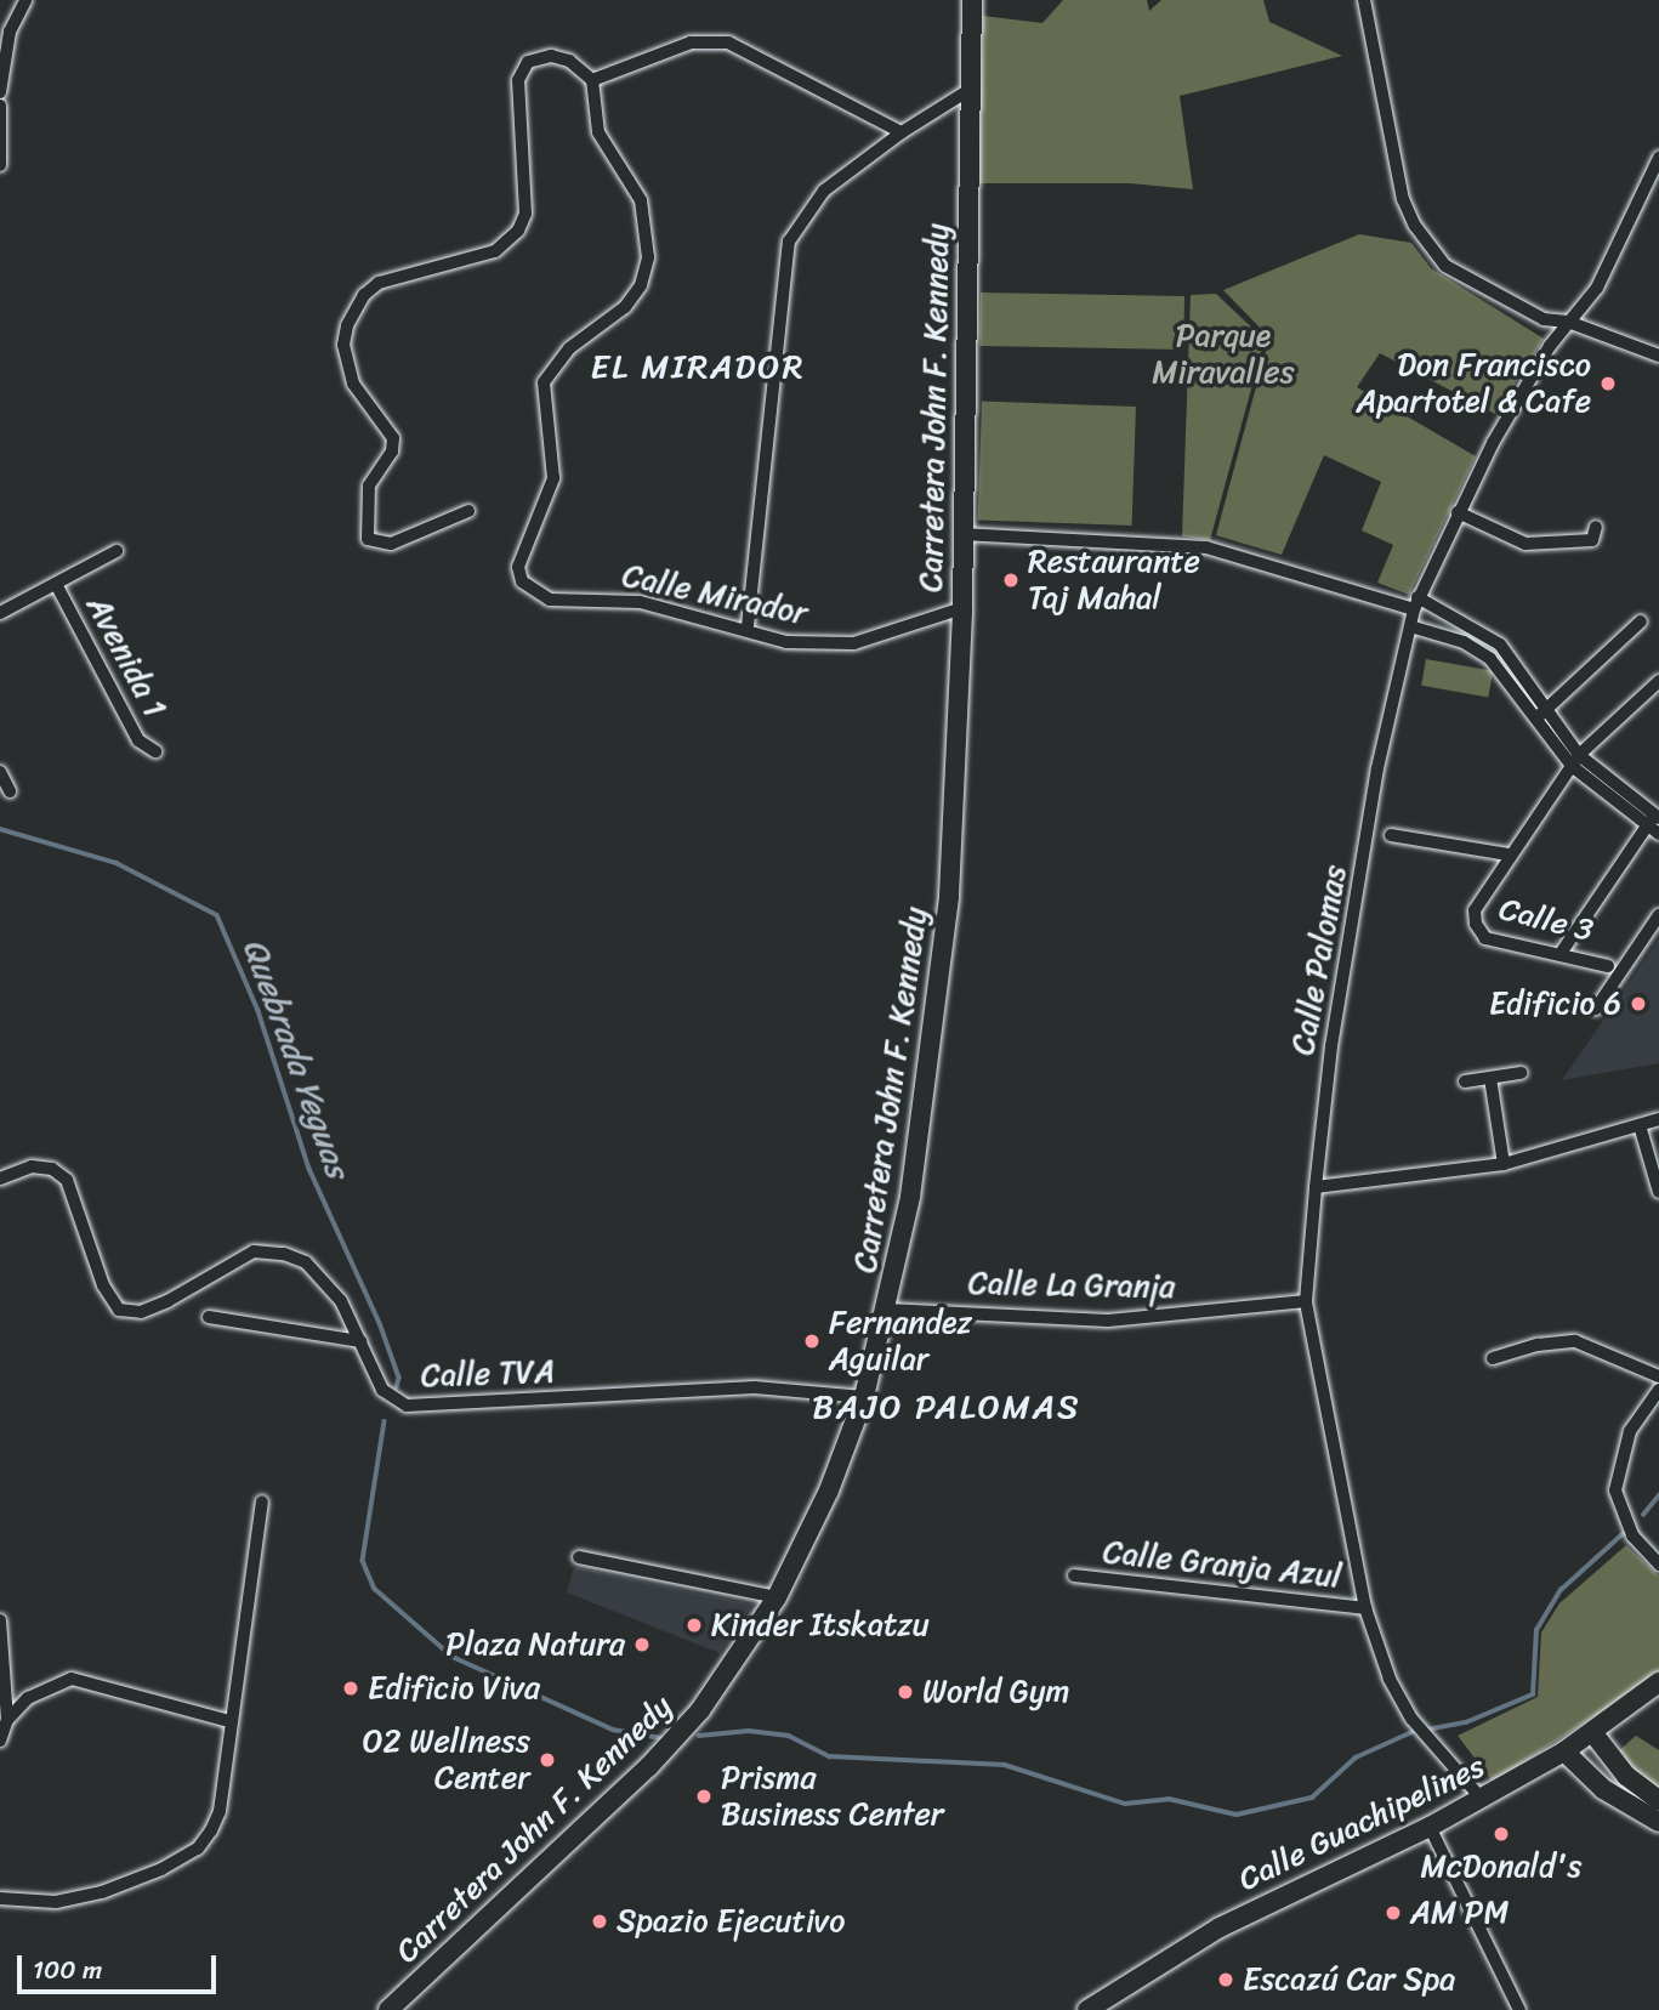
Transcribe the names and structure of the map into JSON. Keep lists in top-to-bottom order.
{
  "streets": {
    "main road": ["Carretera John F. Kennedy", "Calle Guachipelines"],
    "street": [
      "Calle Mirador",
      "Avenida 1",
      "Calle 3",
      "Calle Palomas",
      "Calle La Granja",
      "Calle TVA",
      "Calle Granja Azul"
    ]
  },
  "crossings": [
    ["Carretera John F. Kennedy", "Calle Mirador"],
    ["Carretera John F. Kennedy", "Calle La Granja"],
    ["Carretera John F. Kennedy", "Calle TVA"],
    ["Calle Palomas", "Calle La Granja"],
    ["Calle Palomas", "Calle Granja Azul"],
    ["Calle Palomas", "Calle Guachipelines"]
  ],
  "districts": ["EL MIRADOR", "BAJO PALOMAS"],
  "water": ["Quebrada Yeguas"],
  "parks": ["Parque Miravalles"],
  "places": [
    "Don Francisco Apartotel & Cafe",
    "Restaurante Taj Mahal",
    "Edificio 6",
    "Fernandez Aguilar",
    "Kinder Itskatzu",
    "Plaza Natura",
    "Edificio Viva",
    "World Gym",
    "O2 Wellness Center",
    "Prisma Business Center",
    "McDonald's",
    "AM PM",
    "Spazio Ejecutivo",
    "Escazú Car Spa"
  ],
  "scale_bar": "100 m"
}
